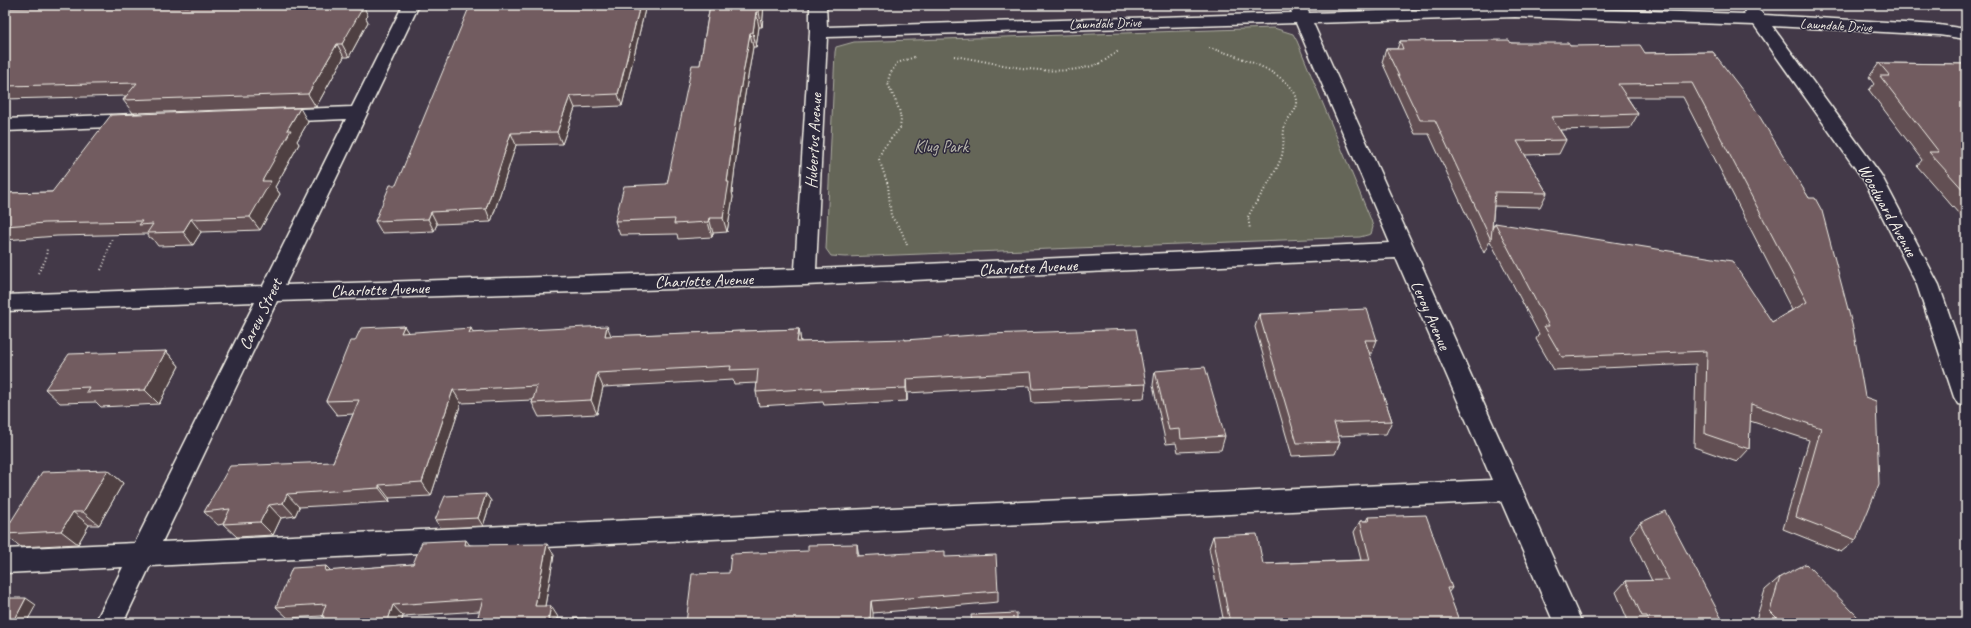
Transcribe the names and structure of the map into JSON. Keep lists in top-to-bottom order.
{
  "streets": {
    "street": [
      "Lawndale Drive",
      "Hubertus Avenue",
      "Woodward Avenue",
      "Charlotte Avenue",
      "Carew Street",
      "Leroy Avenue"
    ]
  },
  "crossings": [
    ["Lawndale Drive", "Hubertus Avenue"],
    ["Lawndale Drive", "Woodward Avenue"],
    ["Lawndale Drive", "Leroy Avenue"],
    ["Hubertus Avenue", "Charlotte Avenue"],
    ["Charlotte Avenue", "Carew Street"],
    ["Charlotte Avenue", "Leroy Avenue"]
  ],
  "parks": ["Klug Park"]
}
